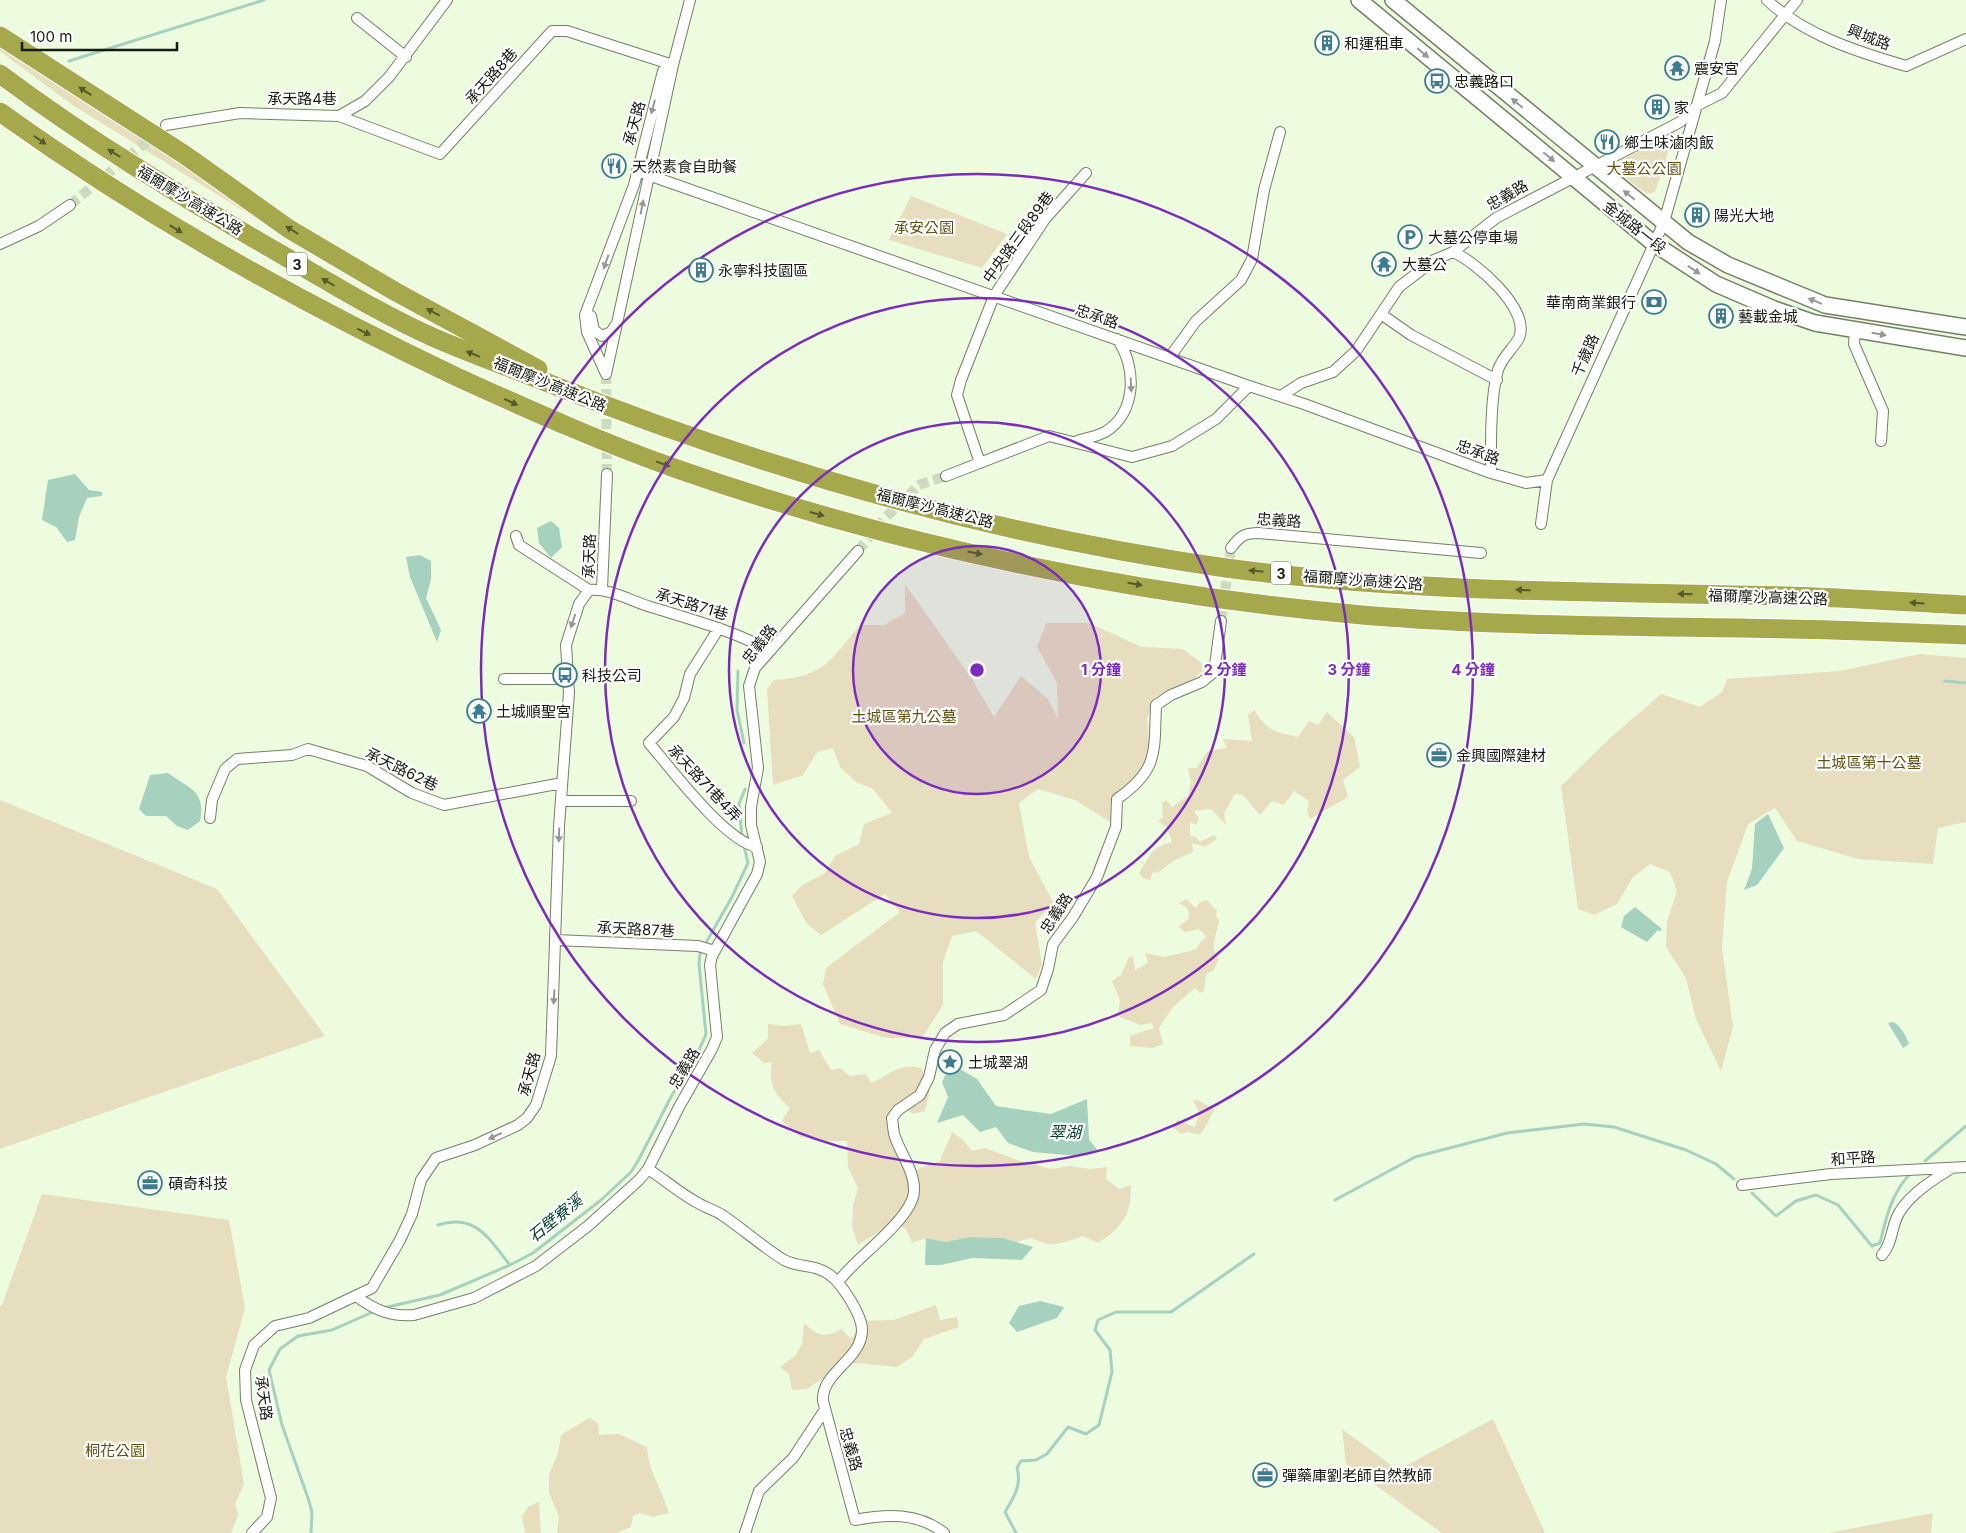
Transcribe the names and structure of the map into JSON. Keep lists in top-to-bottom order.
{
  "streets": {
    "highway": ["福爾摩沙高速公路", "3"],
    "main road": ["金城路一段"],
    "street": [
      "興城路",
      "承天路8巷",
      "承天路4巷",
      "承天路",
      "忠義路",
      "中央路三段89巷",
      "忠承路",
      "千歲路",
      "承天路71巷",
      "承天路62巷",
      "承天路71巷4弄",
      "承天路87巷",
      "和平路"
    ]
  },
  "crossings": [
    ["興城路", "忠義路"],
    ["承天路8巷", "承天路4巷"],
    ["承天路8巷", "承天路"],
    ["承天路", "忠義路"],
    ["承天路", "忠承路"],
    ["承天路", "承天路71巷"],
    ["承天路", "承天路62巷"],
    ["承天路", "承天路87巷"],
    ["忠義路", "金城路一段"],
    ["忠義路", "忠承路"],
    ["忠義路", "千歲路"],
    ["忠義路", "承天路71巷"],
    ["忠義路", "承天路71巷4弄"],
    ["忠義路", "承天路87巷"],
    ["金城路一段", "千歲路"],
    ["中央路三段89巷", "忠承路"],
    ["忠承路", "千歲路"],
    ["承天路71巷", "承天路71巷4弄"]
  ],
  "water": ["翠湖", "石壁寮溪"],
  "parks": [
    "大墓公公園",
    "承安公園",
    "土城區第九公墓",
    "土城區第十公墓",
    "桐花公園"
  ],
  "places": {
    "building": [
      "和運租車",
      "家",
      "陽光大地",
      "永寧科技園區",
      "藝載金城"
    ],
    "temple": ["震安宮", "大墓公", "土城順聖宮"],
    "bus stop": ["忠義路口", "科技公司"],
    "restaurant": ["鄉土味滷肉飯", "天然素食自助餐"],
    "parking": ["大墓公停車場"],
    "bank": ["華南商業銀行"],
    "office": ["金興國際建材", "碩奇科技", "彈藥庫劉老師自然教師"],
    "place": ["土城翠湖"]
  },
  "scale_bar": "100 m",
  "rings": [
    "1 分鐘",
    "2 分鐘",
    "3 分鐘",
    "4 分鐘"
  ]
}
